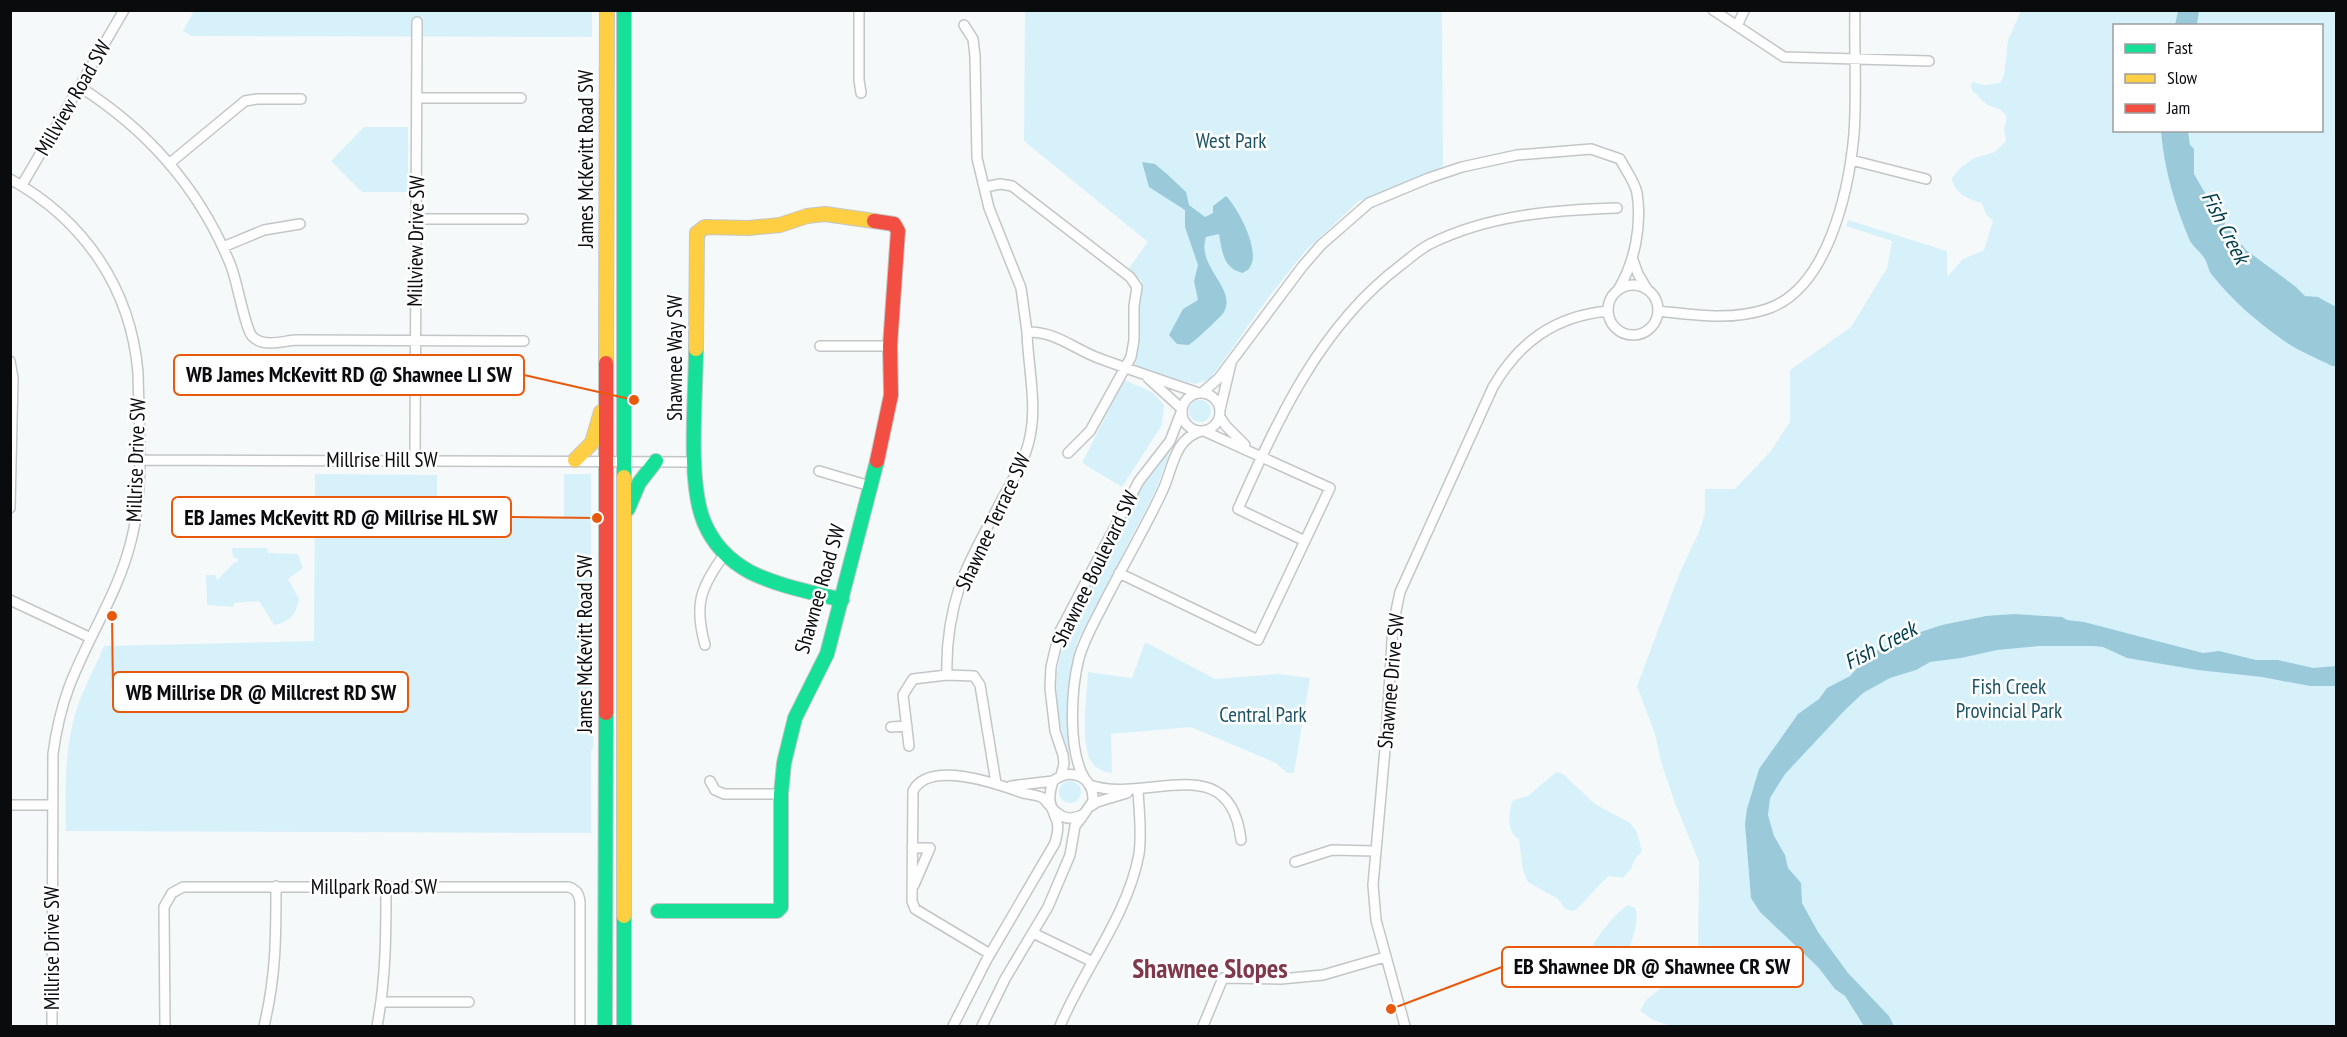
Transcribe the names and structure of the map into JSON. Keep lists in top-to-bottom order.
{
  "streets": {
    "main road": ["James McKevitt Road SW", "Shawnee Way SW", "Shawnee Road SW"],
    "street": [
      "Millview Road SW",
      "Millview Drive SW",
      "Millrise Drive SW",
      "Millrise Hill SW",
      "Shawnee Terrace SW",
      "Shawnee Boulevard SW",
      "Shawnee Drive SW",
      "Millpark Road SW"
    ]
  },
  "crossings": [
    ["Millview Road SW", "Millrise Drive SW"],
    ["James McKevitt Road SW", "Millrise Hill SW"],
    ["Millview Drive SW", "Millrise Hill SW"],
    ["Shawnee Way SW", "Millrise Hill SW"],
    ["Shawnee Way SW", "Shawnee Road SW"],
    ["Millrise Drive SW", "Millrise Hill SW"]
  ],
  "districts": ["Shawnee Slopes"],
  "water": ["Fish Creek"],
  "parks": ["West Park", "Fish Creek Provincial Park", "Central Park"],
  "places": [
    "WB James McKevitt RD @ Shawnee LI SW",
    "EB James McKevitt RD @ Millrise HL SW",
    "WB Millrise DR @ Millcrest RD SW",
    "EB Shawnee DR @ Shawnee CR SW"
  ],
  "legend": ["Fast", "Slow", "Jam"]
}
